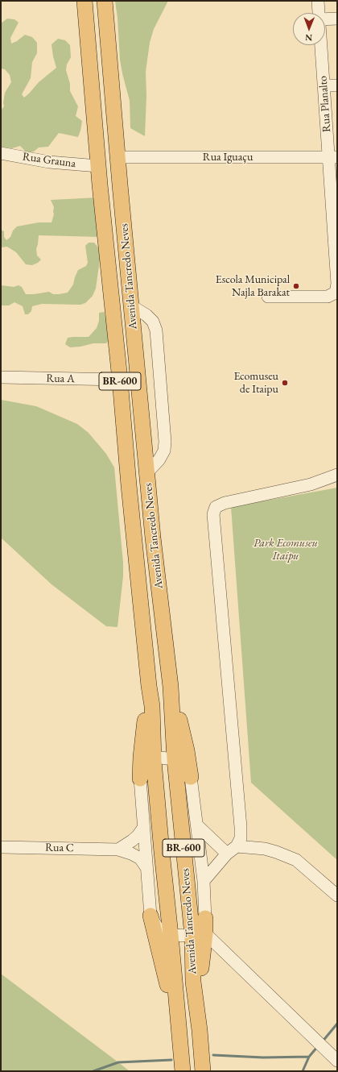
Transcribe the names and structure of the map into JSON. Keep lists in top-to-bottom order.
{
  "streets": {
    "main road": ["Avenida Tancredo Neves", "BR-600"],
    "street": [
      "Rua Planalto",
      "Rua Iguaçu",
      "Rua Grauna",
      "Rua A",
      "Rua C"
    ]
  },
  "crossings": [
    ["Rua Planalto", "Rua Iguaçu"],
    ["Rua Iguaçu", "Avenida Tancredo Neves"],
    ["Rua Grauna", "Avenida Tancredo Neves"],
    ["Avenida Tancredo Neves", "Rua A"]
  ],
  "parks": ["Park Ecomuseu Itaipu"],
  "places": ["Escola Municipal Najla Barakat", "Ecomuseu de Itaipu"],
  "north": "bottom"
}
